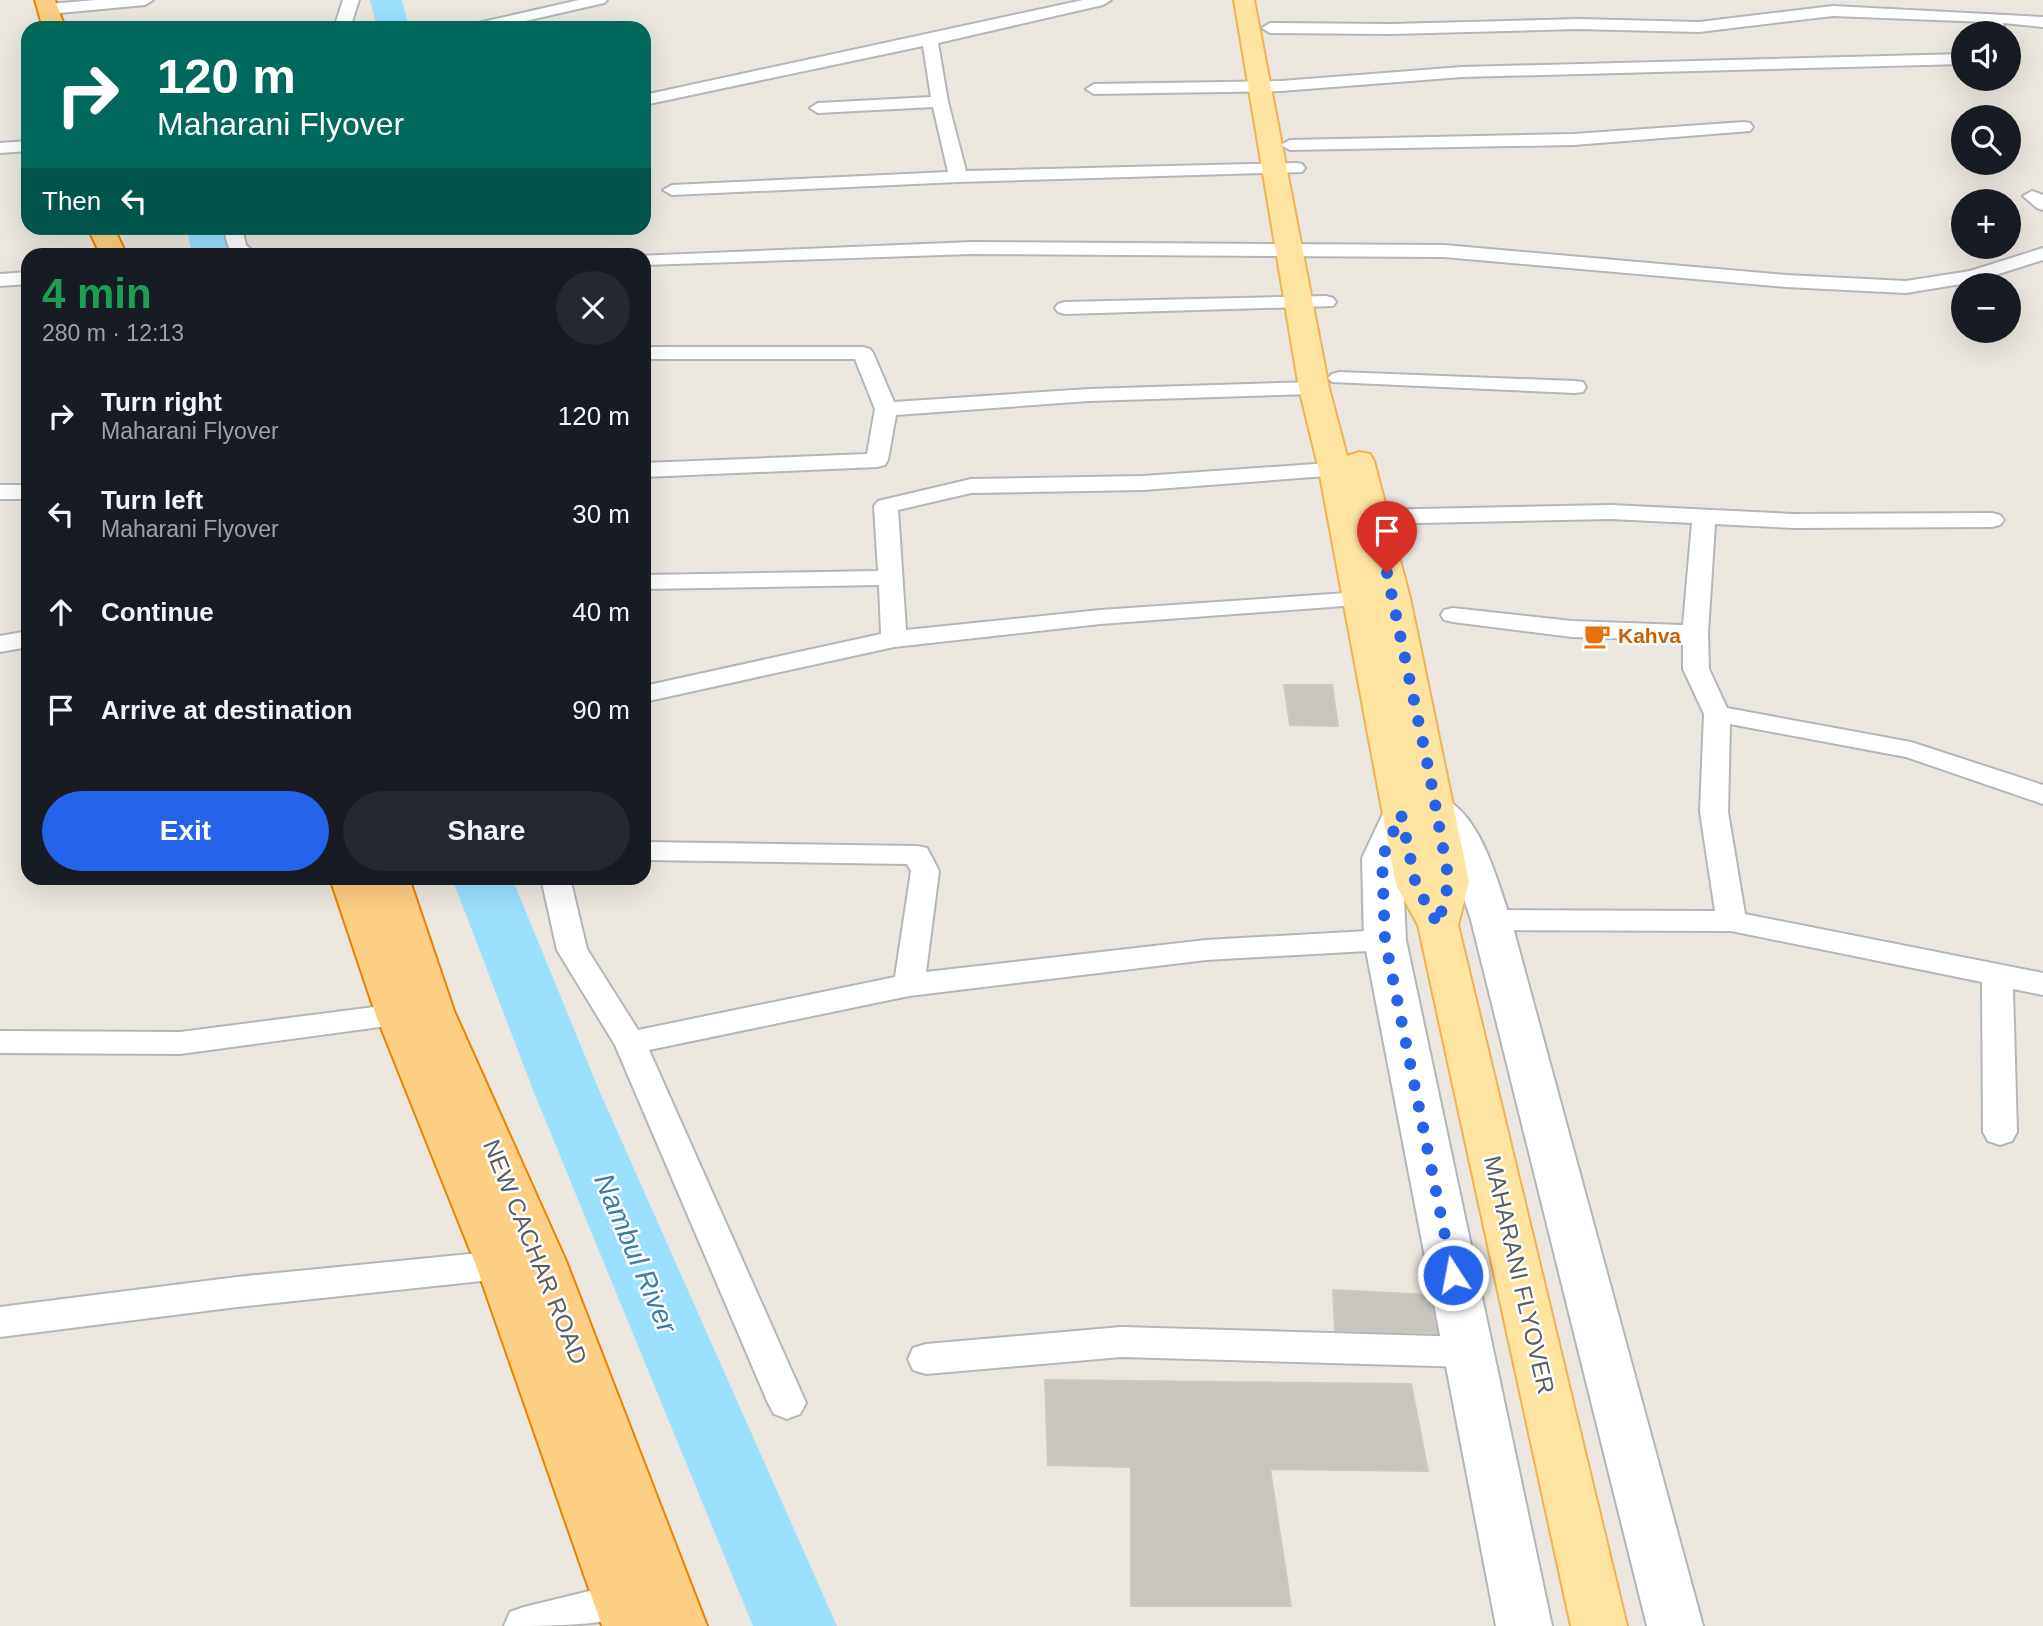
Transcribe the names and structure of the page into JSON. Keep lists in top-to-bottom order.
{
  "streets": {
    "highway": ["NEW CACHAR ROAD"],
    "main road": ["MAHARANI FLYOVER"]
  },
  "water": ["Nambul River"],
  "places": {
    "cafe": ["Kahva"]
  },
  "page": {
    "map_buttons": ["+", "−"],
    "turn": ["120 m", "Maharani Flyover"],
    "then": "Then",
    "heading": ["4 min", "280 m · 12:13"],
    "list": [
      {
        "name": "Turn right",
        "note": "Maharani Flyover",
        "value": "120 m"
      },
      {
        "name": "Turn left",
        "note": "Maharani Flyover",
        "value": "30 m"
      },
      {
        "name": "Continue",
        "value": "40 m"
      },
      {
        "name": "Arrive at destination",
        "value": "90 m"
      }
    ],
    "buttons": ["Exit", "Share"]
  }
}
